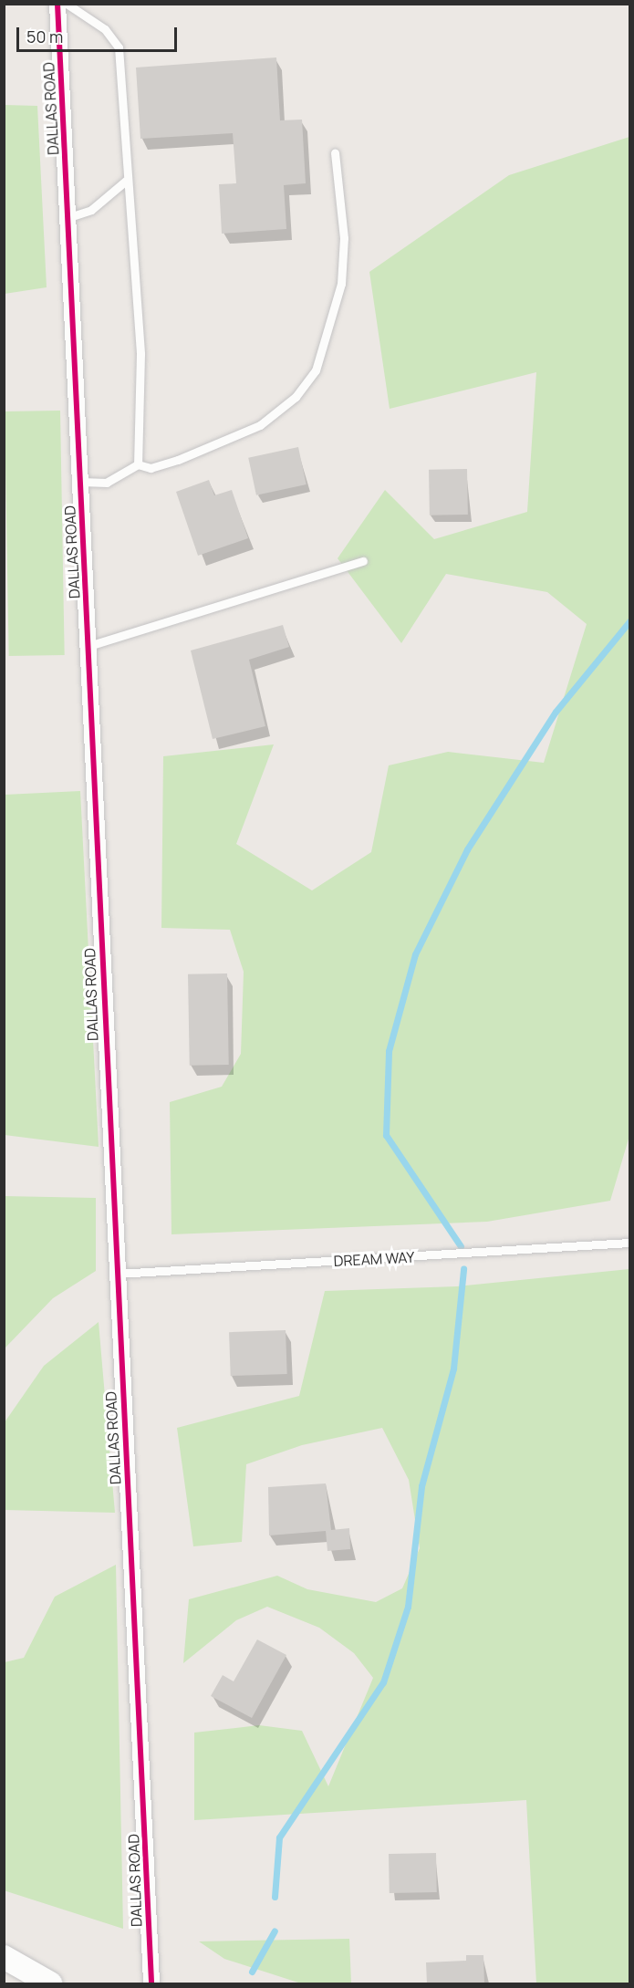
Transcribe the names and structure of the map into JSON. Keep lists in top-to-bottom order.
{
  "streets": {
    "street": ["DALLAS ROAD"],
    "lane": ["DREAM WAY"]
  },
  "crossings": [
    ["DALLAS ROAD", "DREAM WAY"]
  ],
  "scale_bar": "50 m"
}
